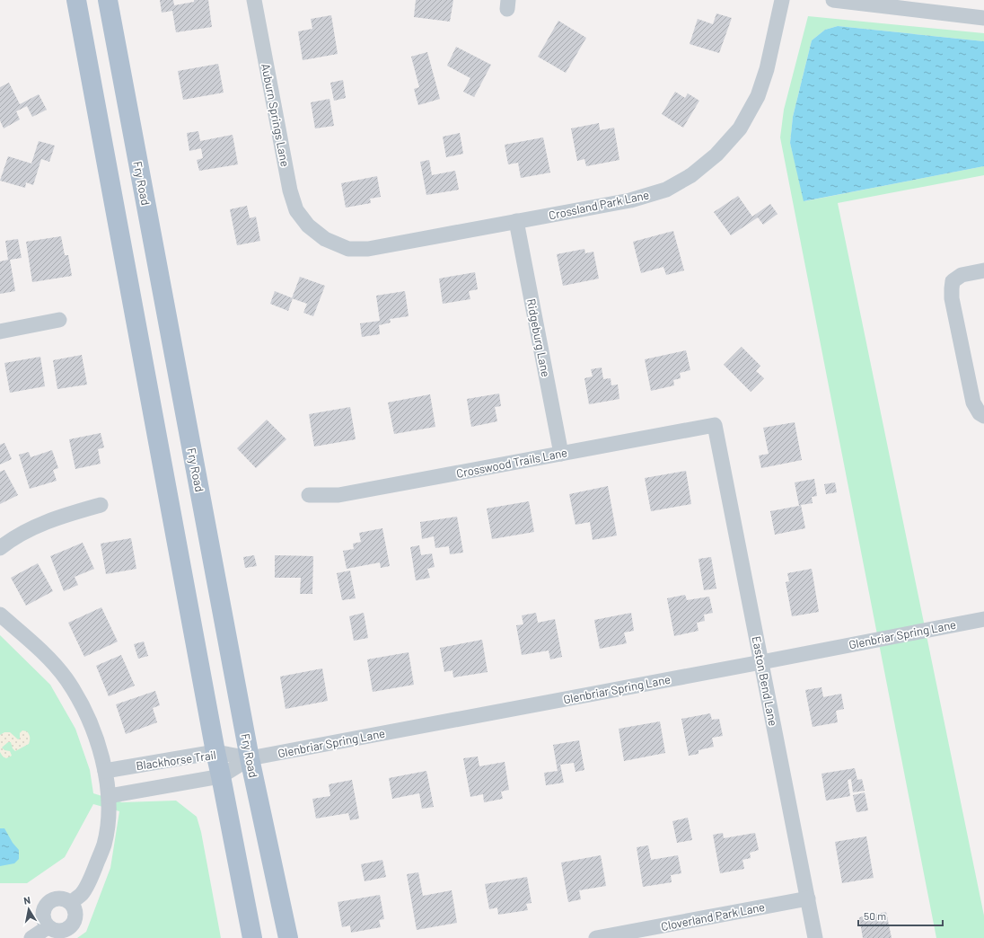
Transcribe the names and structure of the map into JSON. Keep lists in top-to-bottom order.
{
  "streets": {
    "main road": ["Fry Road"],
    "street": [
      "Auburn Springs Lane",
      "Crossland Park Lane",
      "Ridgeburg Lane",
      "Crosswood Trails Lane",
      "Glenbriar Spring Lane",
      "Easton Bend Lane",
      "Blackhorse Trail",
      "Cloverland Park Lane"
    ]
  },
  "crossings": [
    ["Auburn Springs Lane", "Crossland Park Lane"],
    ["Fry Road", "Glenbriar Spring Lane"],
    ["Fry Road", "Blackhorse Trail"],
    ["Crossland Park Lane", "Ridgeburg Lane"],
    ["Ridgeburg Lane", "Crosswood Trails Lane"],
    ["Crosswood Trails Lane", "Easton Bend Lane"],
    ["Glenbriar Spring Lane", "Easton Bend Lane"],
    ["Glenbriar Spring Lane", "Blackhorse Trail"],
    ["Easton Bend Lane", "Cloverland Park Lane"]
  ],
  "scale_bar": "50 m",
  "north": "top"
}
